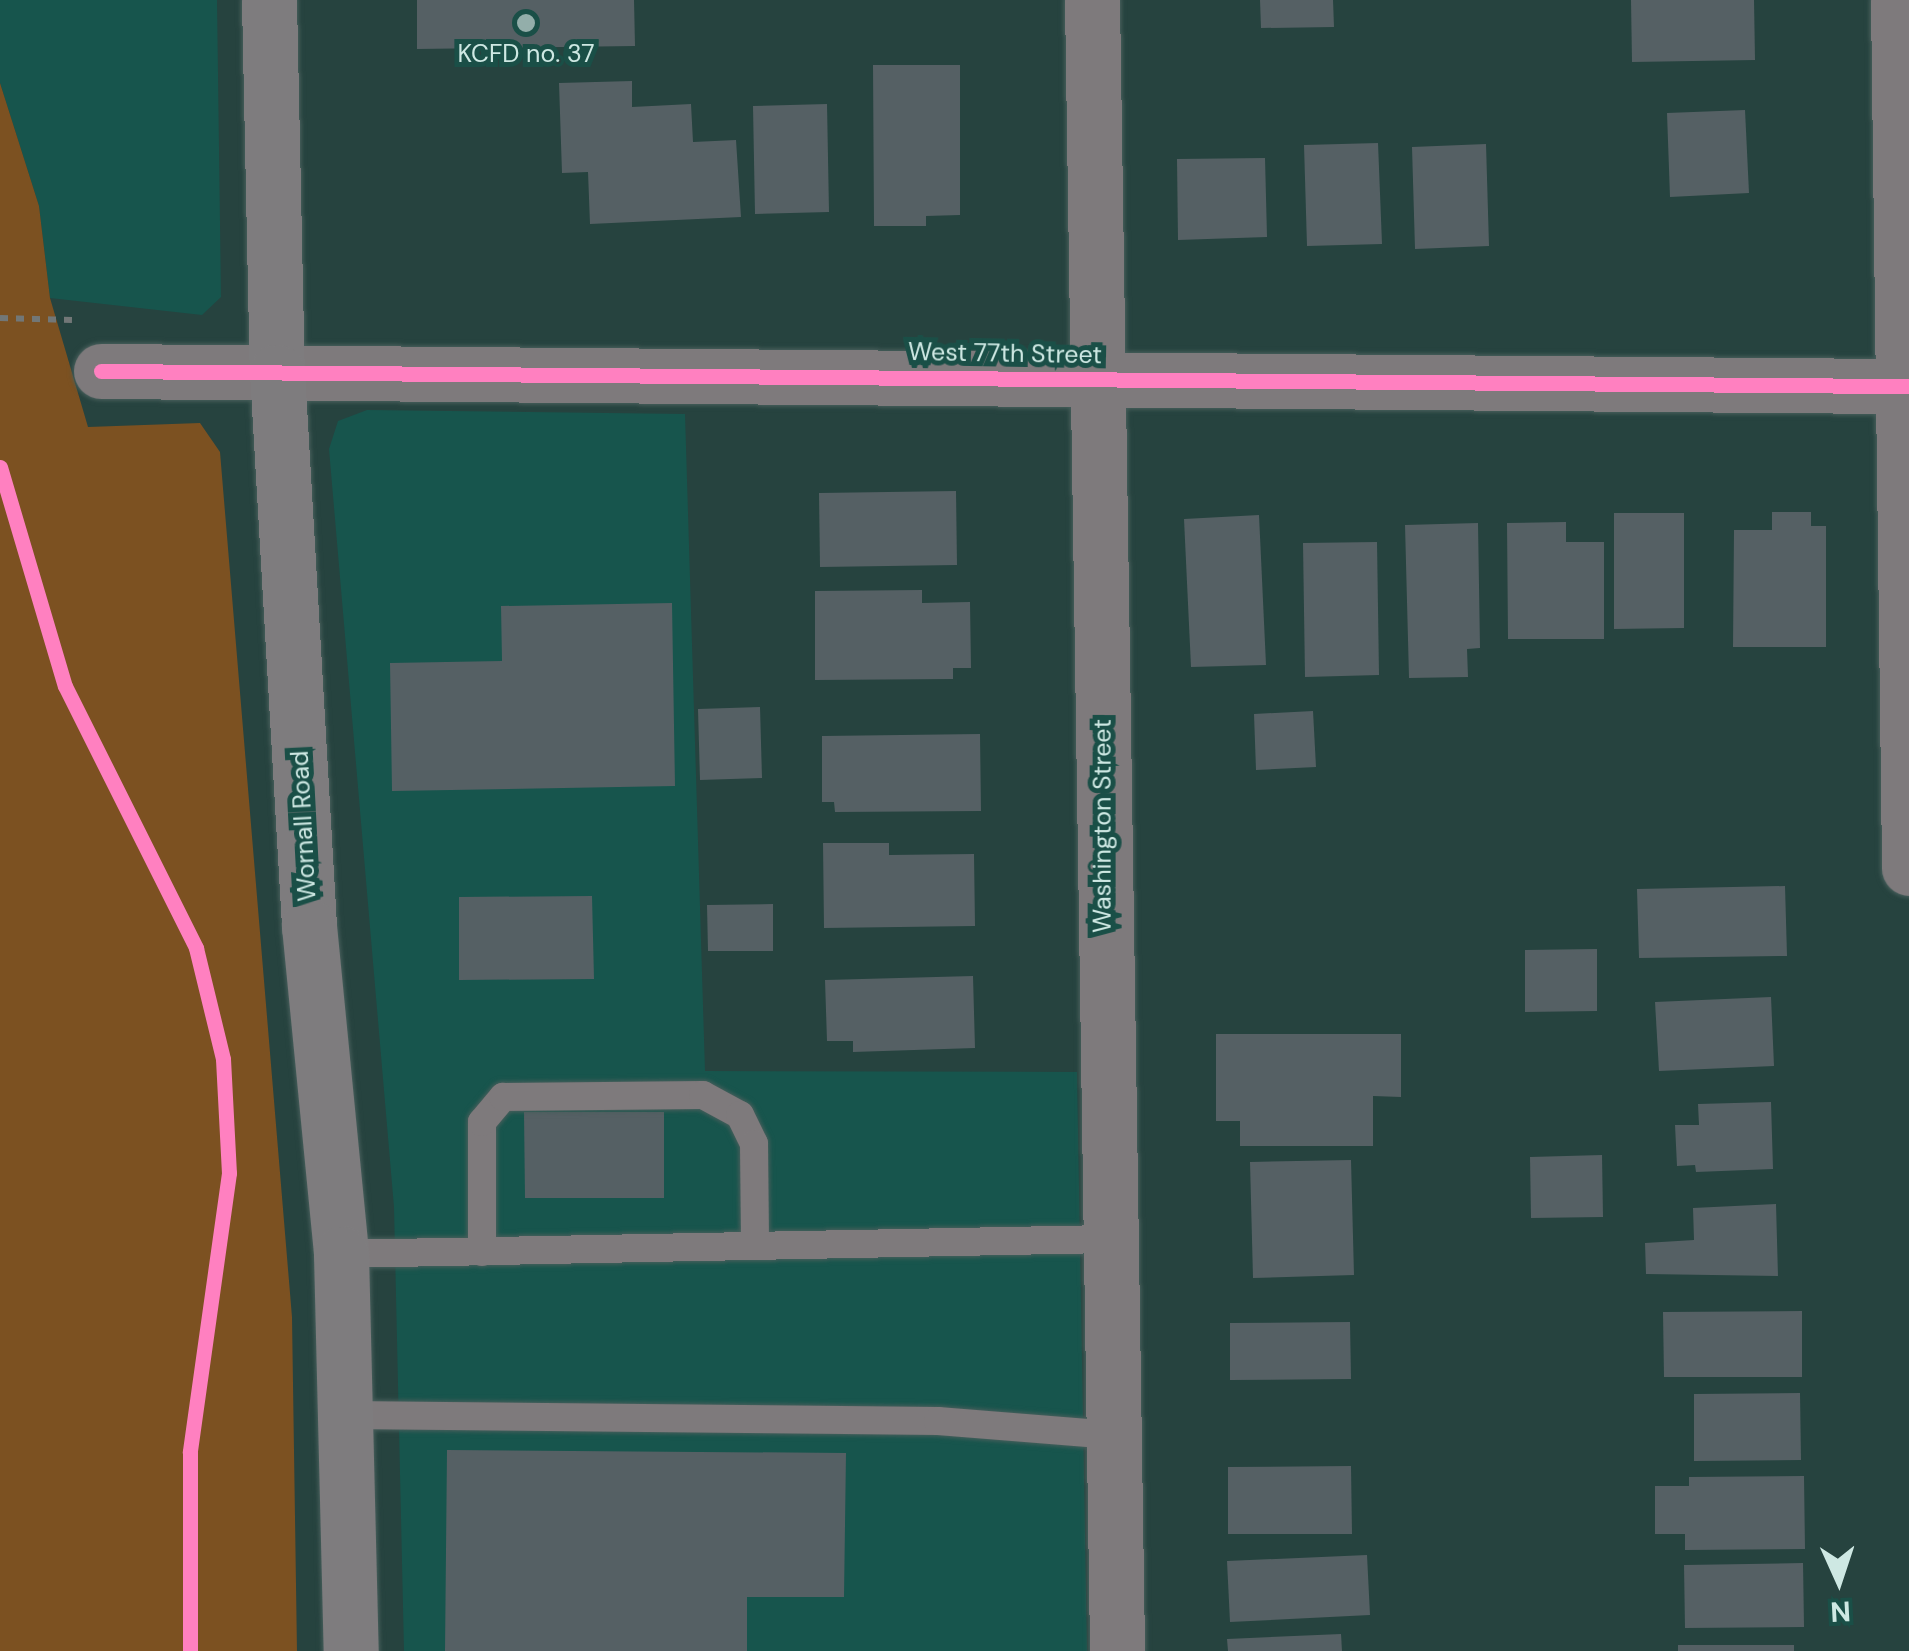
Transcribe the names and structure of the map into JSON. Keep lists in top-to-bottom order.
{
  "streets": {
    "main road": ["Wornall Road"],
    "street": ["West 77th Street", "Washington Street"]
  },
  "crossings": [
    ["West 77th Street", "Wornall Road"],
    ["West 77th Street", "Washington Street"]
  ],
  "places": ["KCFD no. 37"],
  "north": "bottom"
}
